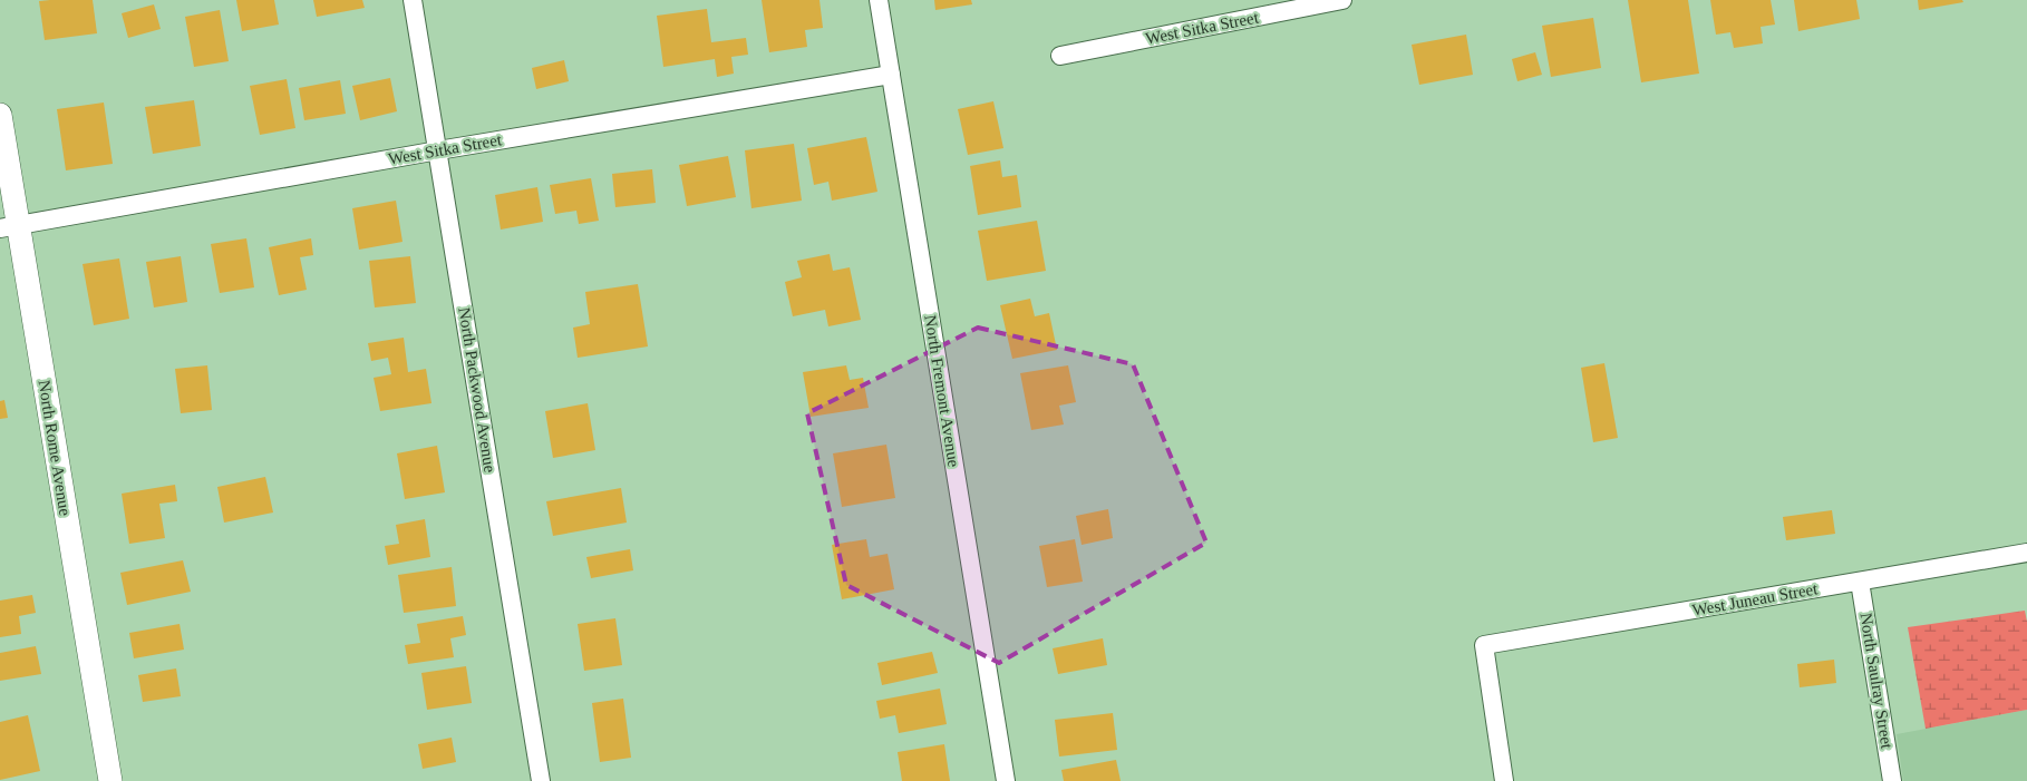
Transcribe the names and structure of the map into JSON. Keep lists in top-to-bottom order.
{
  "streets": {
    "street": [
      "West Sitka Street",
      "North Packwood Avenue",
      "North Fremont Avenue",
      "North Rome Avenue",
      "West Juneau Street",
      "North Saulray Street"
    ]
  },
  "crossings": [
    ["West Sitka Street", "North Packwood Avenue"],
    ["West Sitka Street", "North Fremont Avenue"],
    ["West Sitka Street", "North Rome Avenue"],
    ["West Juneau Street", "North Saulray Street"]
  ]
}
